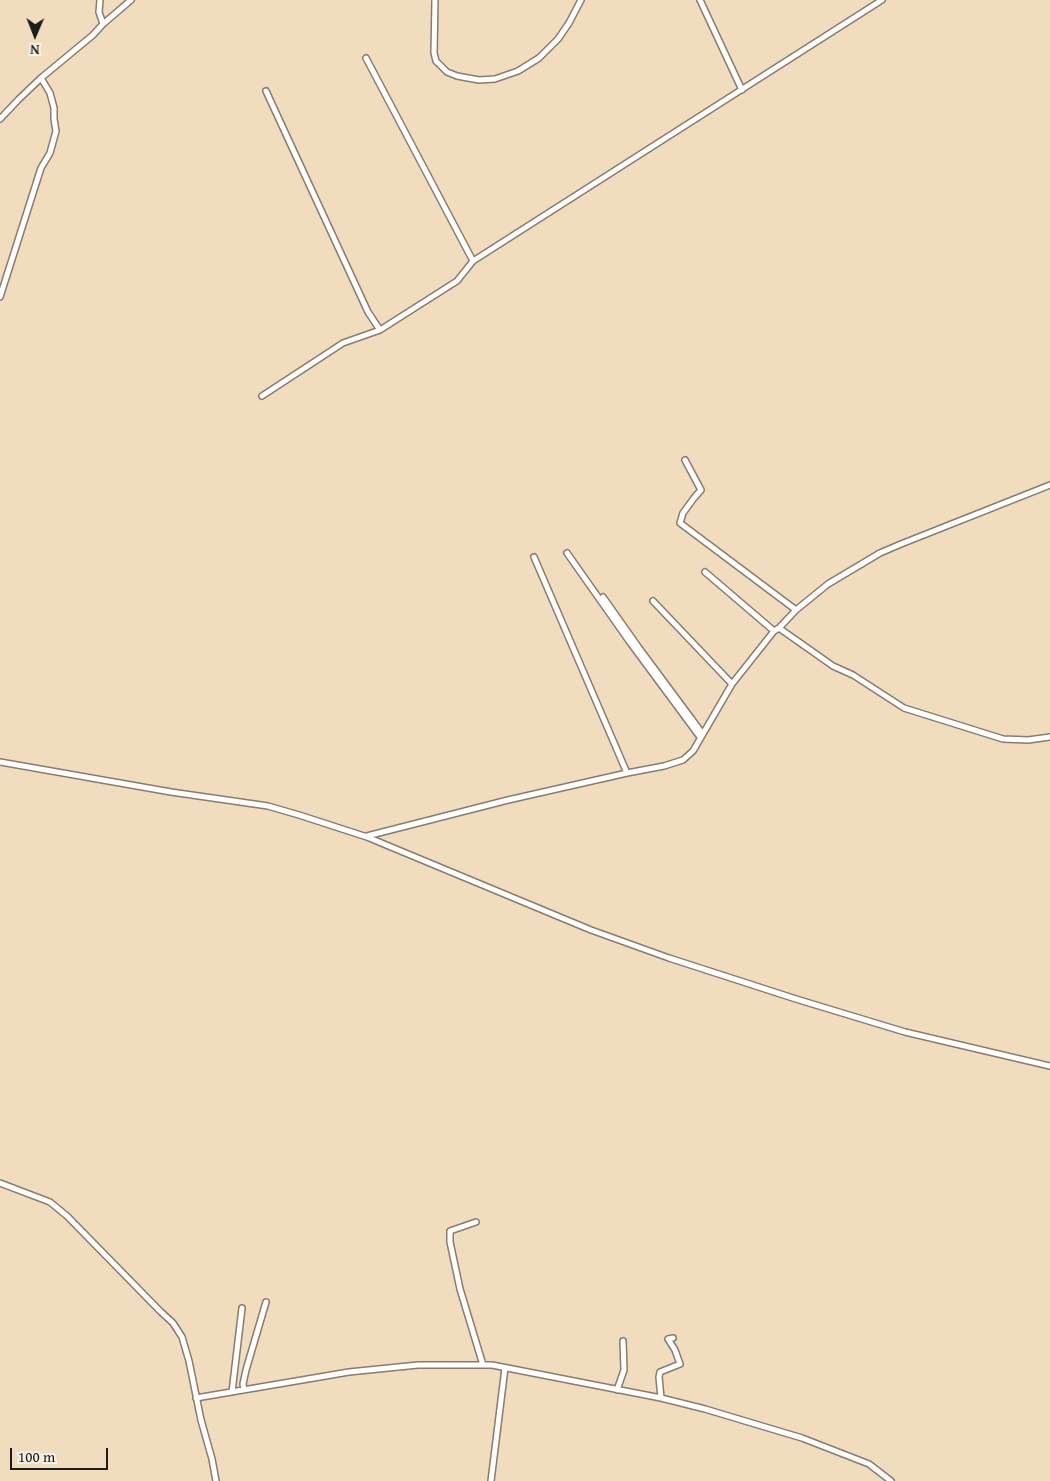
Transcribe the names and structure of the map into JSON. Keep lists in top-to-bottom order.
{
  "scale_bar": "100 m",
  "north": "bottom"
}
